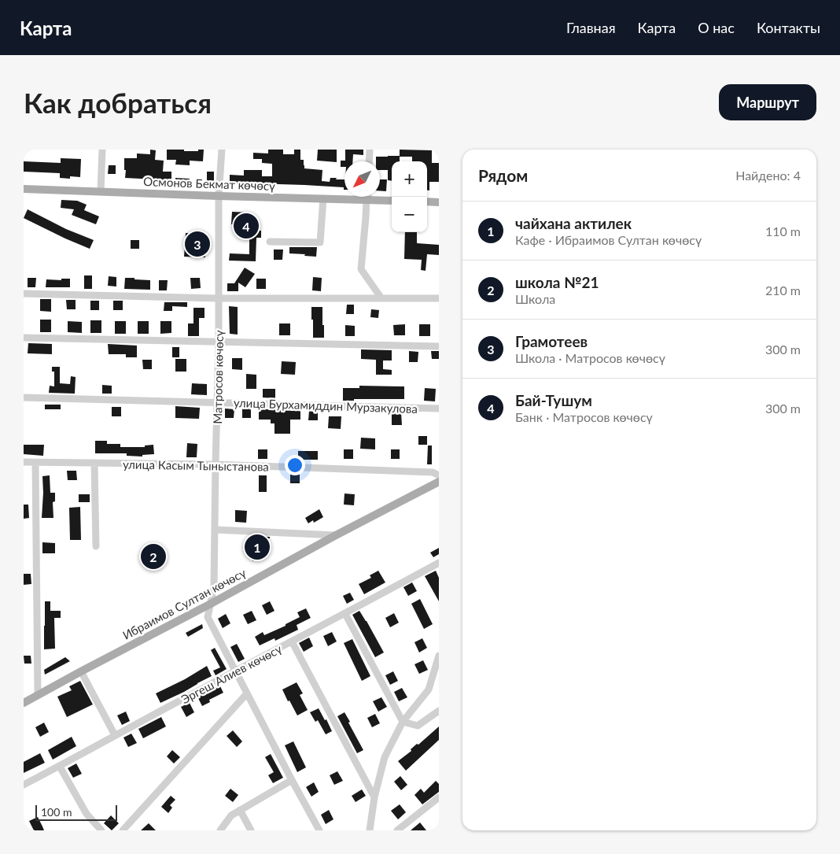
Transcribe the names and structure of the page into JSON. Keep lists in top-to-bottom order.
{
  "streets": {
    "main road": ["Осмонов Бекмат көчөсү", "Ибраимов Султан көчөсү"],
    "street": [
      "Матросов көчөсү",
      "улица Бурхамиддин Мурзакулова",
      "улица Касым Тыныстанова",
      "Эргеш Алиев көчөсү"
    ]
  },
  "crossings": [
    ["Осмонов Бекмат көчөсү", "Матросов көчөсү"],
    ["Матросов көчөсү", "улица Бурхамиддин Мурзакулова"],
    ["Матросов көчөсү", "улица Касым Тыныстанова"],
    ["Матросов көчөсү", "Ибраимов Султан көчөсү"],
    ["Матросов көчөсү", "Эргеш Алиев көчөсү"]
  ],
  "scale_bar": "100 m",
  "north": "bottom left",
  "page": {
    "header": "Карта",
    "nav": [
      "Главная",
      "Карта",
      "О нас",
      "Контакты"
    ],
    "buttons": "Маршрут",
    "title": "Как добраться",
    "heading": ["Рядом", "Найдено: 4"],
    "map_buttons": ["+", "−"],
    "list": [
      {
        "mark": "1",
        "name": "чайхана актилек",
        "note": "Кафе · Ибраимов Султан көчөсү",
        "value": "110 m"
      },
      {
        "mark": "2",
        "name": "школа №21",
        "note": "Школа",
        "value": "210 m"
      },
      {
        "mark": "3",
        "name": "Грамотеев",
        "note": "Школа · Матросов көчөсү",
        "value": "300 m"
      },
      {
        "mark": "4",
        "name": "Бай-Тушум",
        "note": "Банк · Матросов көчөсү",
        "value": "300 m"
      }
    ],
    "pins": [
      "4",
      "3",
      "1",
      "2"
    ],
    "scale": "100 m"
  }
}
